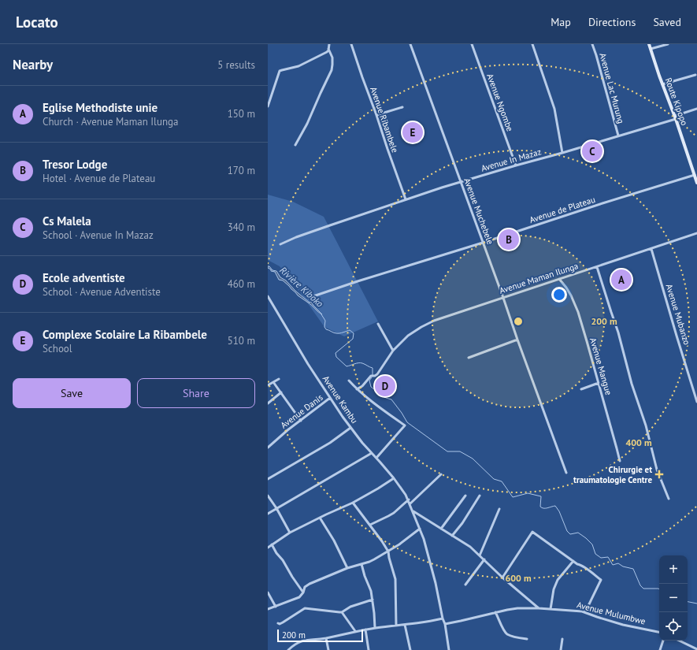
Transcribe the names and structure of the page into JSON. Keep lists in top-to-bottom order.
{
  "streets": {
    "main road": ["Route Kipopo"],
    "street": [
      "Avenue Lac Murung",
      "Avenue Ngombe",
      "Avenue Ribambele",
      "Avenue In Mazaz",
      "Avenue de Plateau",
      "Avenue Muchebele",
      "Avenue Maman Ilunga",
      "Avenue Mubanzo",
      "Avenue Mangue",
      "Avenue Kambu",
      "Avenue Danis",
      "Avenue Mulumbwe"
    ]
  },
  "crossings": [
    ["Avenue Lac Murung", "Avenue In Mazaz"],
    ["Route Kipopo", "Avenue In Mazaz"],
    ["Route Kipopo", "Avenue de Plateau"],
    ["Avenue Ngombe", "Avenue In Mazaz"],
    ["Avenue Ribambele", "Avenue In Mazaz"],
    ["Avenue In Mazaz", "Avenue Muchebele"],
    ["Avenue de Plateau", "Avenue Muchebele"],
    ["Avenue Muchebele", "Avenue Maman Ilunga"],
    ["Avenue Maman Ilunga", "Avenue Mubanzo"],
    ["Avenue Maman Ilunga", "Avenue Mangue"],
    ["Avenue Kambu", "Avenue Danis"],
    ["Avenue Kambu", "Avenue Mulumbwe"]
  ],
  "water": ["Rivière Kiboko"],
  "places": {
    "health": ["Chirurgie et traumatologie Centre"]
  },
  "scale_bar": "200 m",
  "page": {
    "header": "Locato",
    "nav": ["Map", "Directions", "Saved"],
    "heading": ["Nearby", "5 results"],
    "list": [
      {
        "mark": "A",
        "name": "Eglise Methodiste unie",
        "note": "Church · Avenue Maman Ilunga",
        "value": "150 m"
      },
      {
        "mark": "B",
        "name": "Tresor Lodge",
        "note": "Hotel · Avenue de Plateau",
        "value": "170 m"
      },
      {
        "mark": "C",
        "name": "Cs Malela",
        "note": "School · Avenue In Mazaz",
        "value": "340 m"
      },
      {
        "mark": "D",
        "name": "Ecole adventiste",
        "note": "School · Avenue Adventiste",
        "value": "460 m"
      },
      {
        "mark": "E",
        "name": "Complexe Scolaire La Ribambele",
        "note": "School",
        "value": "510 m"
      }
    ],
    "pins": [
      "E",
      "C",
      "B",
      "A",
      "D"
    ],
    "buttons": ["Save", "Share"],
    "map_buttons": ["+", "−"],
    "scale": "200 m"
  },
  "rings": ["200 m", "400 m", "600 m"]
}
